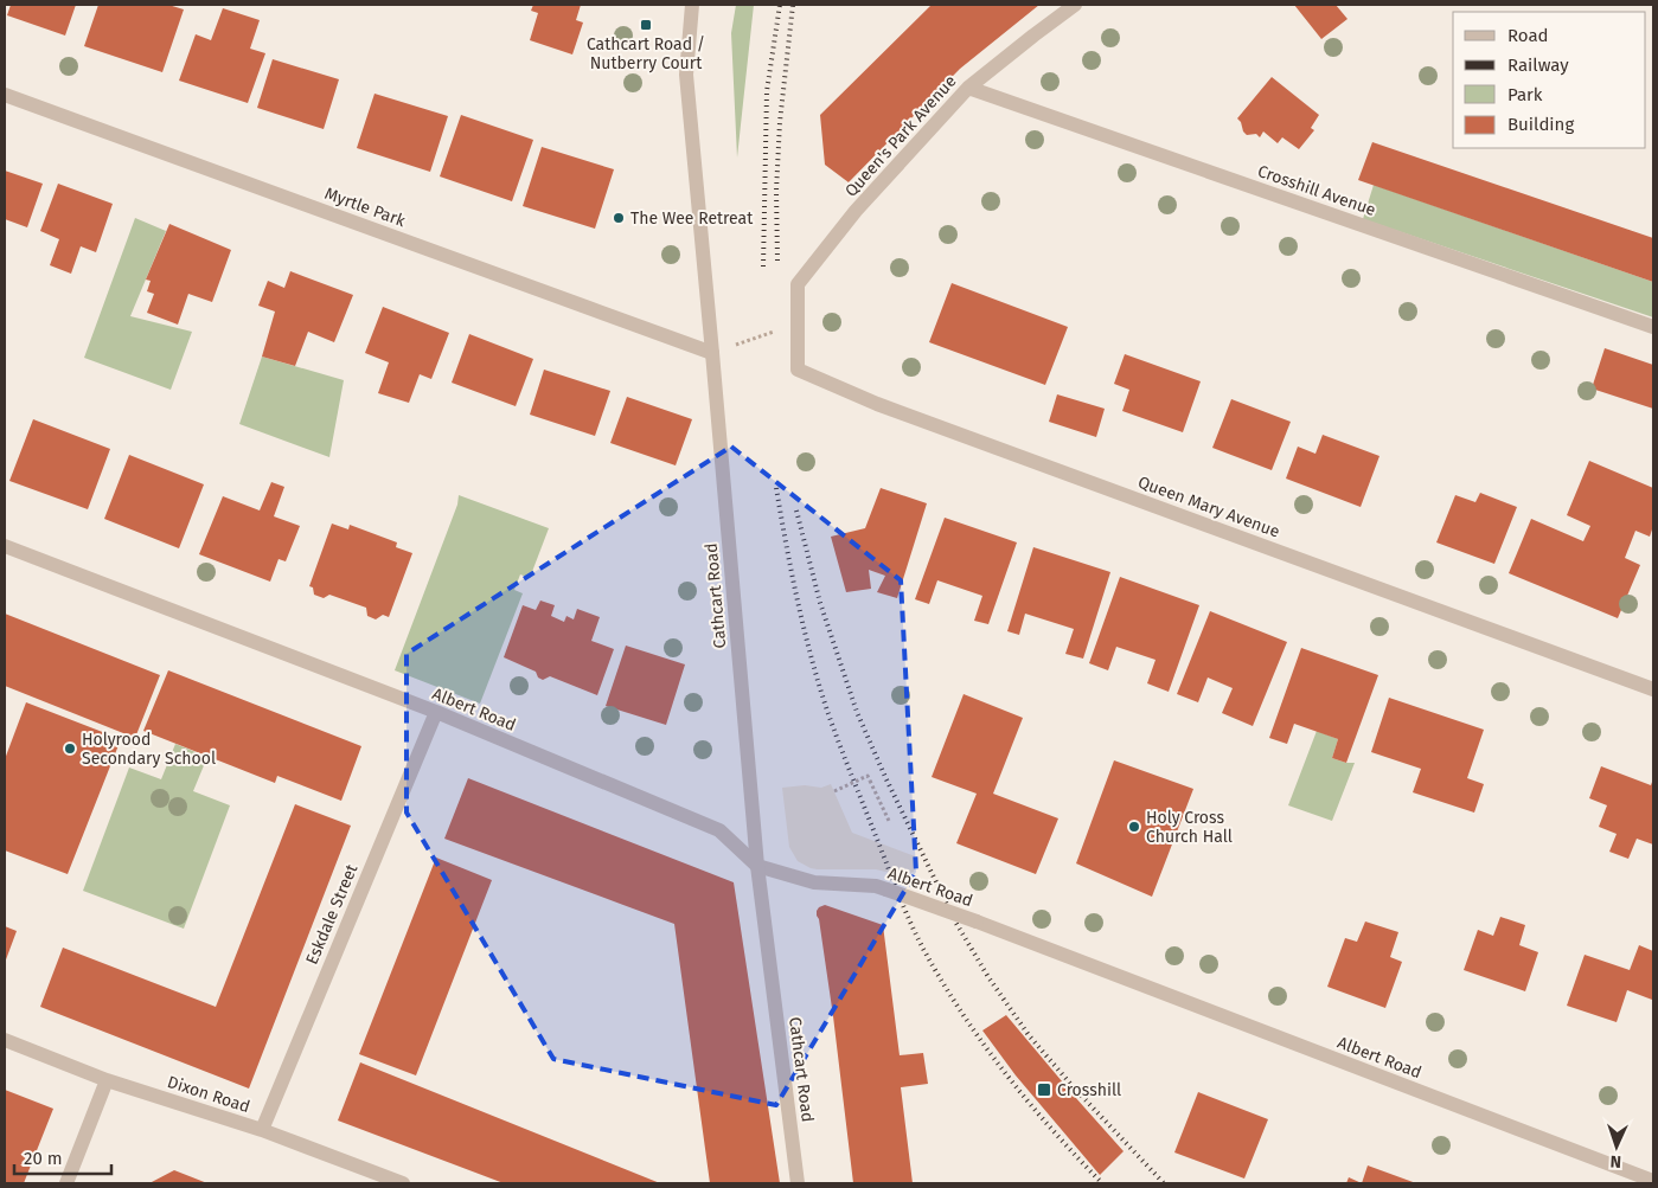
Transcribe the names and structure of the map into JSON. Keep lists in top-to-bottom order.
{
  "streets": {
    "street": [
      "Queen's Park Avenue",
      "Crosshill Avenue",
      "Myrtle Park",
      "Queen Mary Avenue",
      "Cathcart Road",
      "Albert Road",
      "Eskdale Street",
      "Dixon Road"
    ]
  },
  "crossings": [
    ["Queen's Park Avenue", "Crosshill Avenue"],
    ["Queen's Park Avenue", "Queen Mary Avenue"],
    ["Myrtle Park", "Cathcart Road"],
    ["Cathcart Road", "Albert Road"],
    ["Albert Road", "Eskdale Street"],
    ["Eskdale Street", "Dixon Road"]
  ],
  "places": {
    "transit": ["Cathcart Road / Nutberry Court", "Crosshill"],
    "other": ["The Wee Retreat", "Holyrood Secondary School", "Holy Cross Church Hall"]
  },
  "legend": [
    "Road",
    "Railway",
    "Park",
    "Building"
  ],
  "scale_bar": "20 m",
  "north": "bottom"
}
